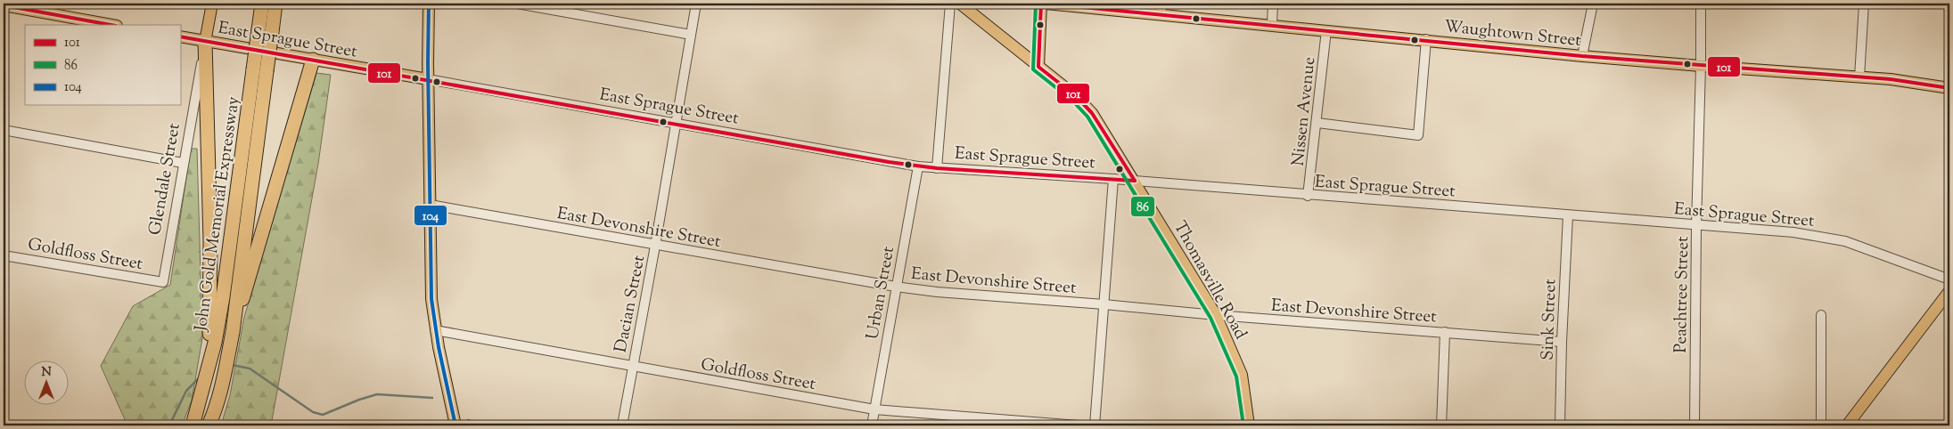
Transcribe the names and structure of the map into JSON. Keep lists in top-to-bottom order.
{
  "streets": {
    "highway": ["John Gold Memorial Expressway"],
    "main road": [
      "Waughtown Street",
      "East Sprague Street",
      "Glendale Street",
      "Thomasville Road"
    ],
    "street": [
      "Nissen Avenue",
      "East Devonshire Street",
      "Goldfloss Street",
      "Urban Street",
      "Peachtree Street",
      "Dacian Street",
      "Sink Street"
    ]
  },
  "crossings": [
    ["Waughtown Street", "Nissen Avenue"],
    ["Waughtown Street", "Peachtree Street"],
    ["East Sprague Street", "Nissen Avenue"],
    ["East Sprague Street", "Glendale Street"],
    ["East Sprague Street", "Thomasville Road"],
    ["East Sprague Street", "Urban Street"],
    ["East Sprague Street", "Peachtree Street"],
    ["East Sprague Street", "Dacian Street"],
    ["East Sprague Street", "Sink Street"],
    ["Glendale Street", "Goldfloss Street"],
    ["East Devonshire Street", "Thomasville Road"],
    ["East Devonshire Street", "Urban Street"],
    ["East Devonshire Street", "Dacian Street"],
    ["East Devonshire Street", "Sink Street"],
    ["Goldfloss Street", "Urban Street"],
    ["Goldfloss Street", "Dacian Street"]
  ],
  "lines": ["transit line 101", "transit line 86", "transit line 104"],
  "legend": ["101", "86", "104"],
  "north": "top"
}
